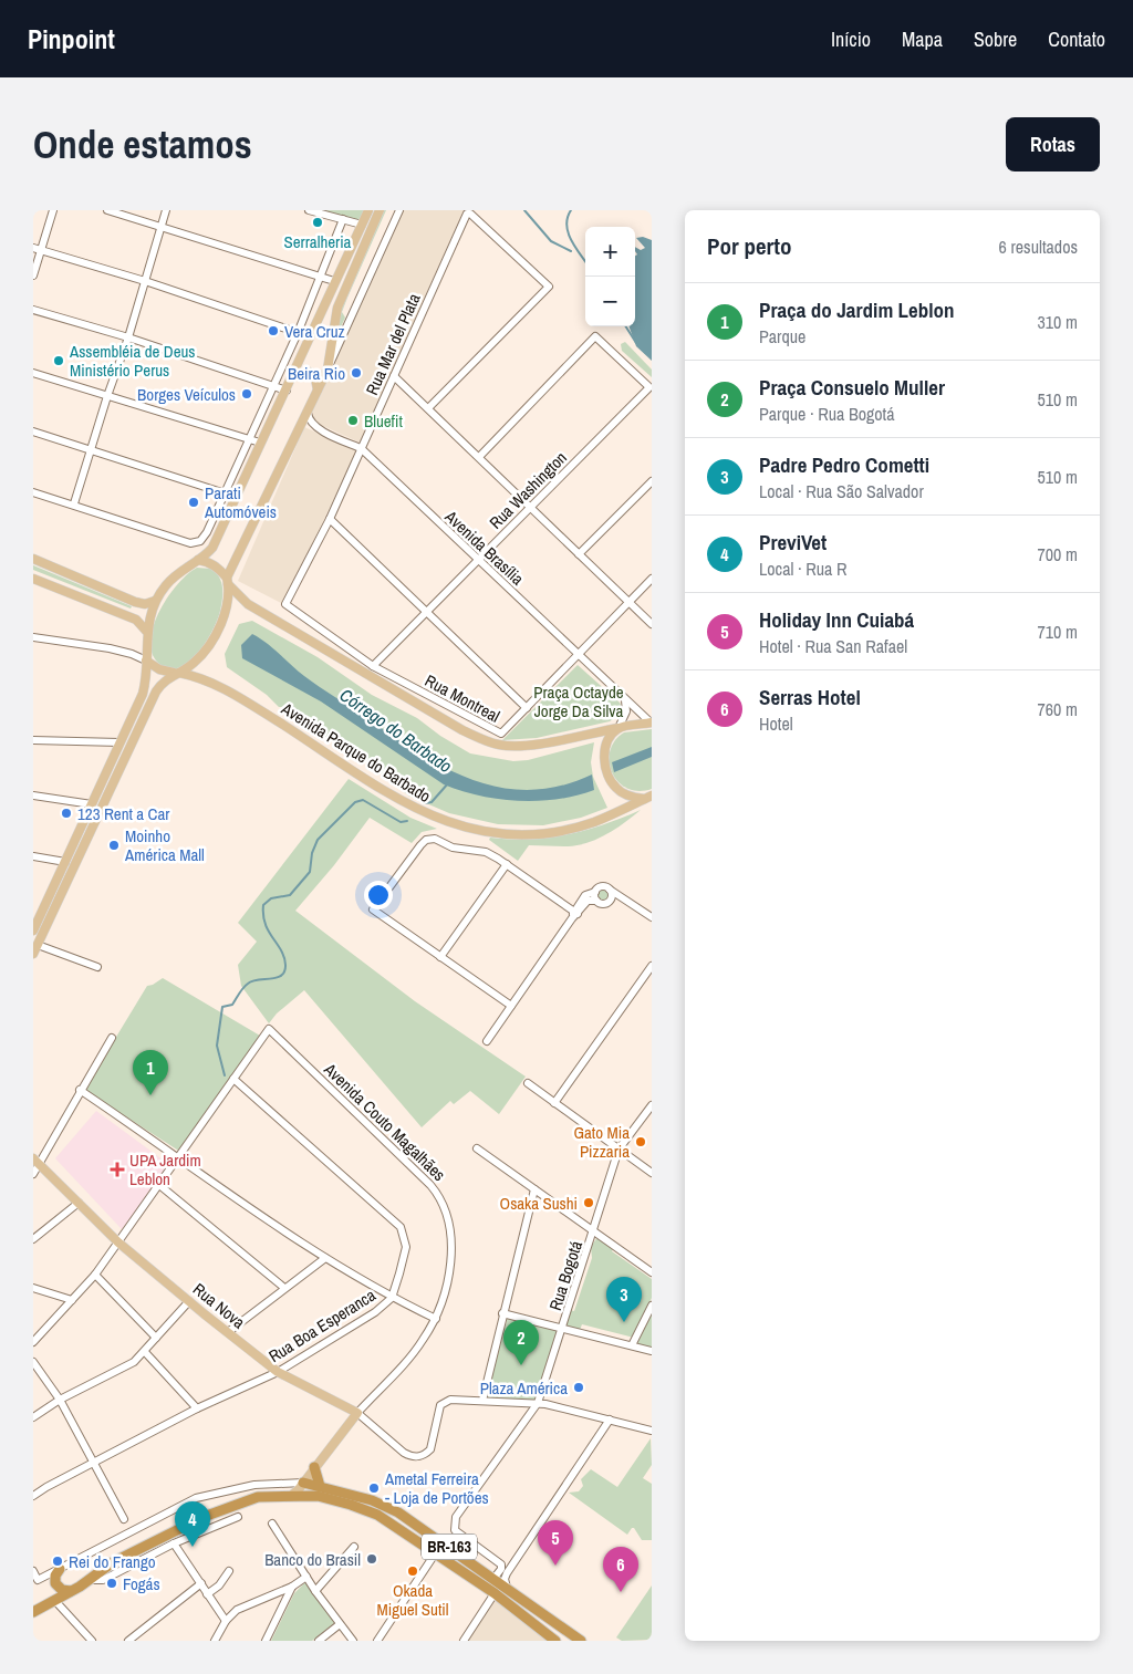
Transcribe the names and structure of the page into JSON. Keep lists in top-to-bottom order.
{
  "streets": {
    "highway": ["BR-163"],
    "main road": ["Avenida Parque do Barbado", "Avenida Couto Magalhães", "Rua Nova"],
    "street": [
      "Rua Mar del Plata",
      "Rua Washington",
      "Avenida Brasília",
      "Rua Montreal",
      "Rua Bogotá",
      "Rua Boa Esperanca"
    ]
  },
  "crossings": [
    ["Rua Mar del Plata", "Avenida Brasília"],
    ["Rua Mar del Plata", "Rua Montreal"],
    ["Rua Washington", "Avenida Brasília"],
    ["Rua Washington", "Rua Montreal"],
    ["Avenida Brasília", "Rua Montreal"],
    ["Avenida Couto Magalhães", "Rua Nova"],
    ["Avenida Couto Magalhães", "Rua Boa Esperanca"],
    ["Avenida Couto Magalhães", "BR-163"],
    ["Rua Bogotá", "BR-163"],
    ["Rua Nova", "Rua Boa Esperanca"]
  ],
  "water": ["Córrego do Barbado"],
  "parks": ["Praça Octayde Jorge Da Silva"],
  "places": {
    "other": [
      "Serralheria",
      "Vera Cruz",
      "Assembléia de Deus Ministério Perus",
      "Beira Rio",
      "Borges Veículos",
      "Bluefit",
      "Parati Automóveis",
      "123 Rent a Car",
      "Moinho América Mall",
      "Gato Mia Pizzaria",
      "Osaka Sushi",
      "Plaza América",
      "Ametal Ferreira - Loja de Portões",
      "Banco do Brasil",
      "Rei do Frango",
      "Okada Miguel Sutil",
      "Fogás"
    ],
    "health": ["UPA Jardim Leblon"]
  },
  "page": {
    "header": "Pinpoint",
    "nav": [
      "Início",
      "Mapa",
      "Sobre",
      "Contato"
    ],
    "buttons": "Rotas",
    "title": "Onde estamos",
    "heading": ["Por perto", "6 resultados"],
    "map_buttons": ["+", "−"],
    "list": [
      {
        "mark": "1",
        "name": "Praça do Jardim Leblon",
        "note": "Parque",
        "value": "310 m"
      },
      {
        "mark": "2",
        "name": "Praça Consuelo Muller",
        "note": "Parque · Rua Bogotá",
        "value": "510 m"
      },
      {
        "mark": "3",
        "name": "Padre Pedro Cometti",
        "note": "Local · Rua São Salvador",
        "value": "510 m"
      },
      {
        "mark": "4",
        "name": "PreviVet",
        "note": "Local · Rua R",
        "value": "700 m"
      },
      {
        "mark": "5",
        "name": "Holiday Inn Cuiabá",
        "note": "Hotel · Rua San Rafael",
        "value": "710 m"
      },
      {
        "mark": "6",
        "name": "Serras Hotel",
        "note": "Hotel",
        "value": "760 m"
      }
    ],
    "pins": [
      "1",
      "3",
      "2",
      "4",
      "5",
      "6"
    ]
  }
}
